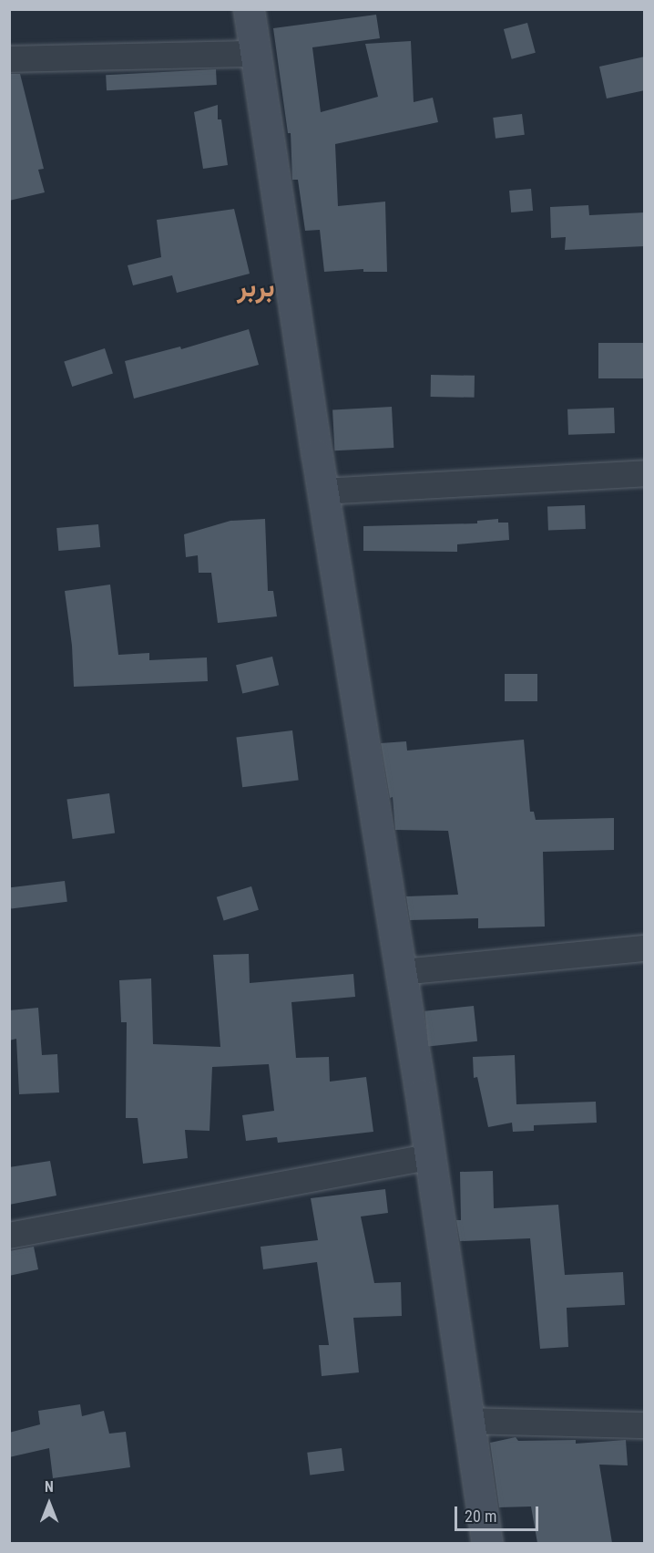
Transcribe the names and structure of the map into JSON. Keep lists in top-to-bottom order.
{
  "districts": ["بربر"],
  "scale_bar": "20 m",
  "north": "top"
}
